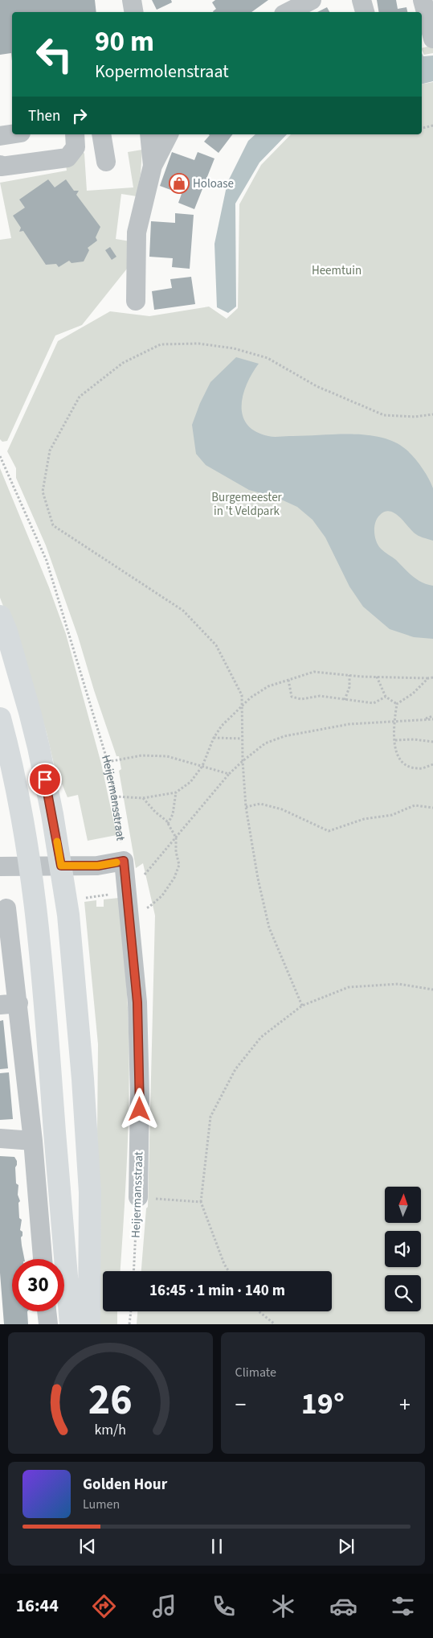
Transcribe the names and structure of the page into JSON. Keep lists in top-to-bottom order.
{
  "streets": {
    "street": ["Heijermansstraat"]
  },
  "parks": ["Heemtuin", "Burgemeester in 't Veldpark"],
  "places": {
    "shop": ["Holoase"]
  },
  "north": "top",
  "page": {
    "turn": ["90 m", "Kopermolenstraat"],
    "then": "Then",
    "limit": "30",
    "trip": "16:45 · 1 min · 140 m",
    "tile": "Climate",
    "heat": ["−", "19°", "+"],
    "song": ["Golden Hour", "Lumen"],
    "tabs": "16:44",
    "gauge": ["26", "km/h"]
  }
}
